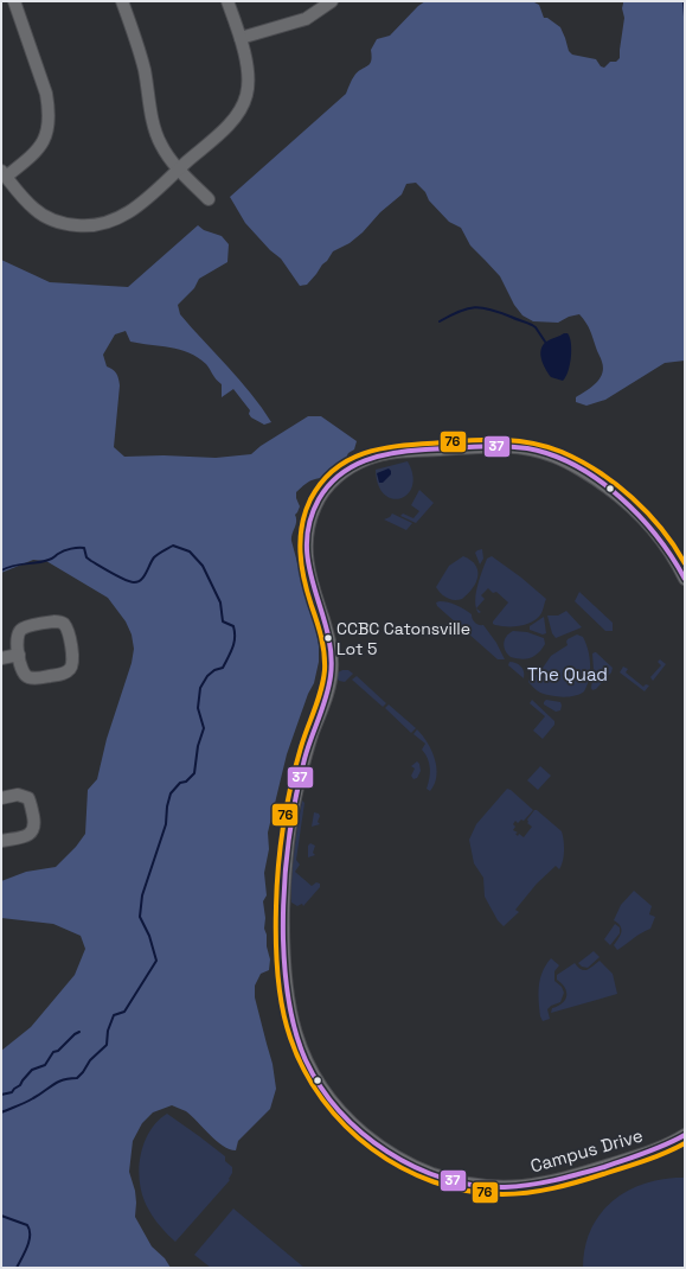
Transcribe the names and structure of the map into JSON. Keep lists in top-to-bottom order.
{
  "streets": {
    "street": ["Campus Drive"]
  },
  "parks": ["The Quad"],
  "places": ["CCBC Catonsville Lot 5"],
  "lines": ["transit line 76", "transit line 37"]
}
